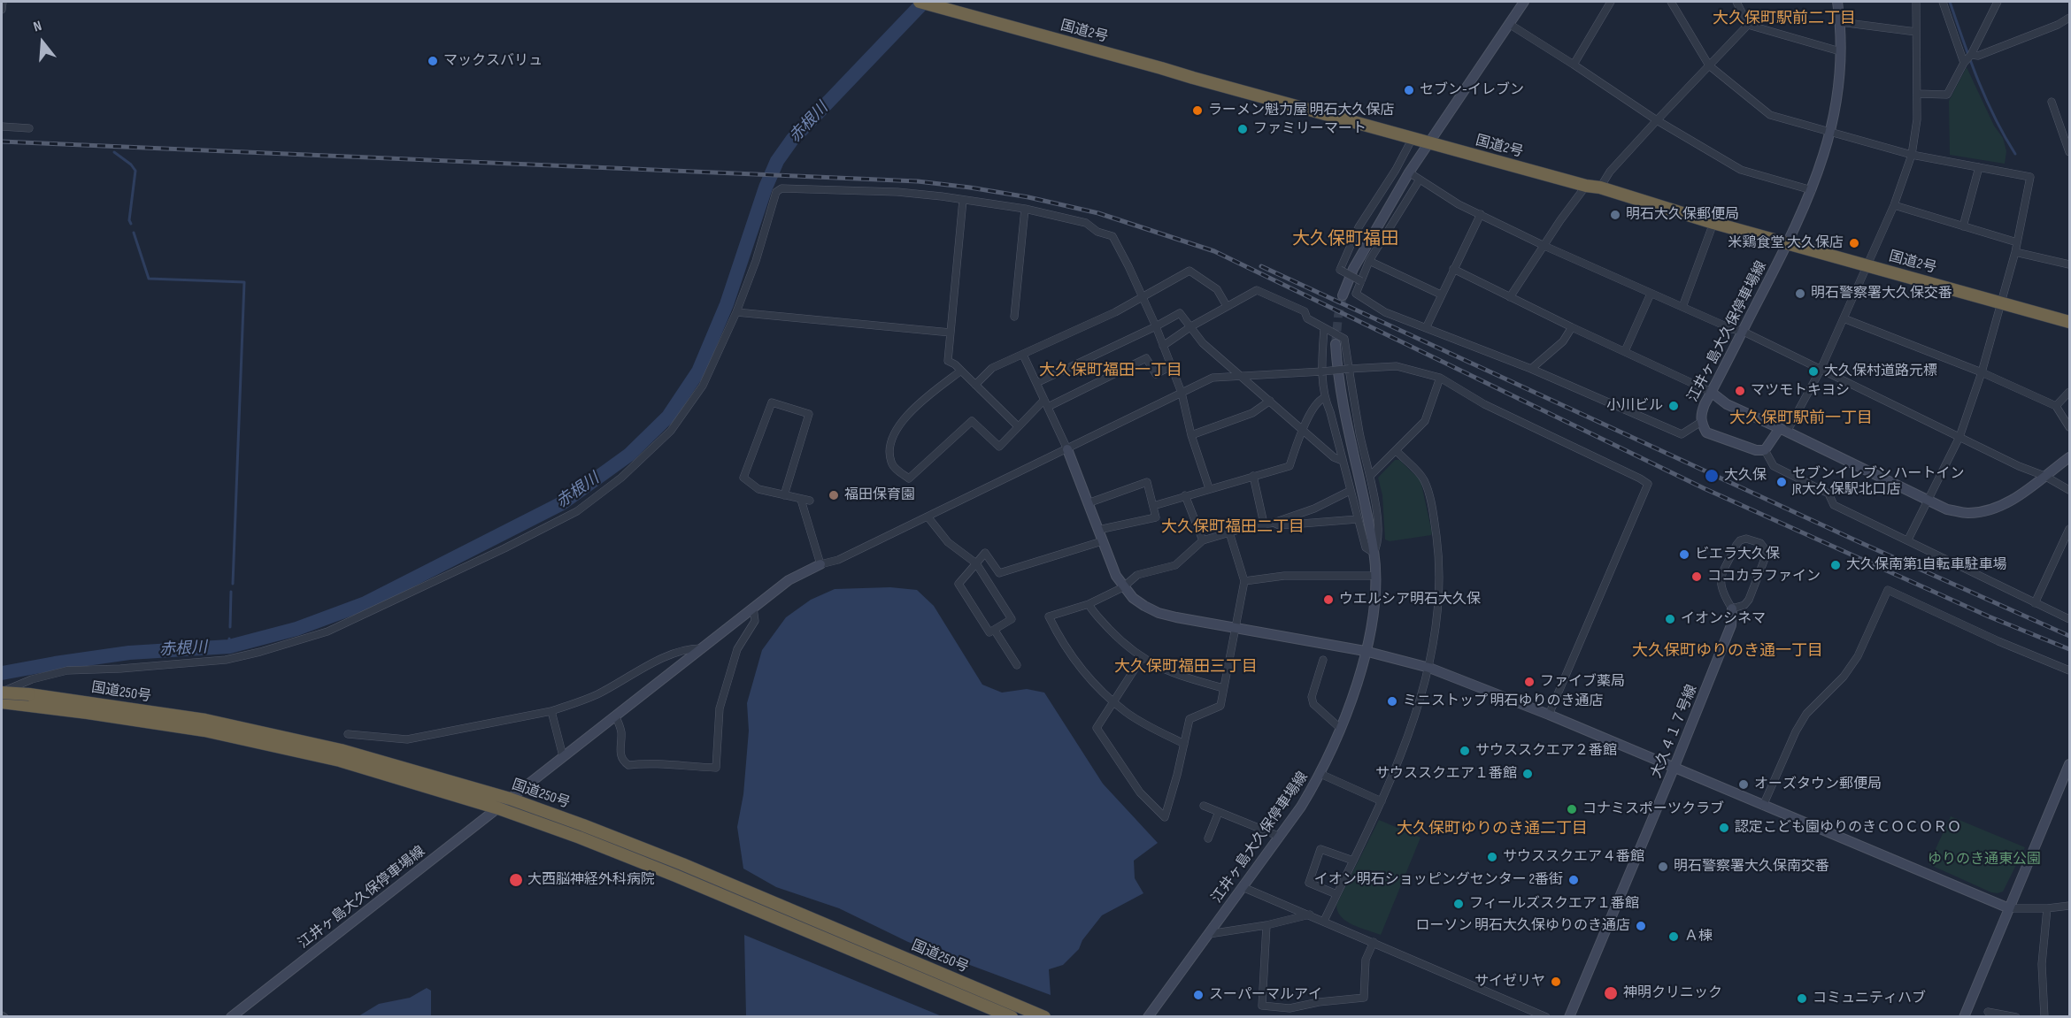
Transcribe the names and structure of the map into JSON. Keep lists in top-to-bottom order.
{
  "streets": {
    "highway": ["国道2号", "国道250号"],
    "street": ["江井ヶ島大久保停車場線", "大久４１７号線"]
  },
  "crossings": [
    ["国道2号", "江井ヶ島大久保停車場線"],
    ["江井ヶ島大久保停車場線", "国道250号"]
  ],
  "districts": [
    "大久保町駅前二丁目",
    "大久保町福田",
    "大久保町福田一丁目",
    "大久保町駅前一丁目",
    "大久保町福田二丁目",
    "大久保町ゆりのき通一丁目",
    "大久保町福田三丁目",
    "大久保町ゆりのき通二丁目"
  ],
  "water": ["赤根川"],
  "parks": ["ゆりのき通東公園"],
  "places": [
    "マックスバリュ",
    "セブン-イレブン",
    "ラーメン魁力屋 明石大久保店",
    "ファミリーマート",
    "明石大久保郵便局",
    "米鶏食堂 大久保店",
    "明石警察署大久保交番",
    "大久保村道路元標",
    "マツモトキヨシ",
    "小川ビル",
    "大久保",
    "セブンイレブン ハートイン JR大久保駅北口店",
    "福田保育園",
    "ビエラ大久保",
    "大久保南第1自転車駐車場",
    "ココカラファイン",
    "ウエルシア明石大久保",
    "イオンシネマ",
    "ファイブ薬局",
    "ミニストップ 明石ゆりのき通店",
    "サウススクエア２番館",
    "サウススクエア１番館",
    "オーズタウン郵便局",
    "コナミスポーツクラブ",
    "認定こども園ゆりのきＣＯＣＯＲＯ",
    "サウススクエア４番館",
    "明石警察署大久保南交番",
    "大西脳神経外科病院",
    "イオン明石ショッピングセンター 2番街",
    "フィールズスクエア１番館",
    "ローソン 明石大久保ゆりのき通店",
    "Ａ棟",
    "サイゼリヤ",
    "神明クリニック",
    "スーパーマルアイ",
    "コミュニティハブ"
  ],
  "north": "top"
}
